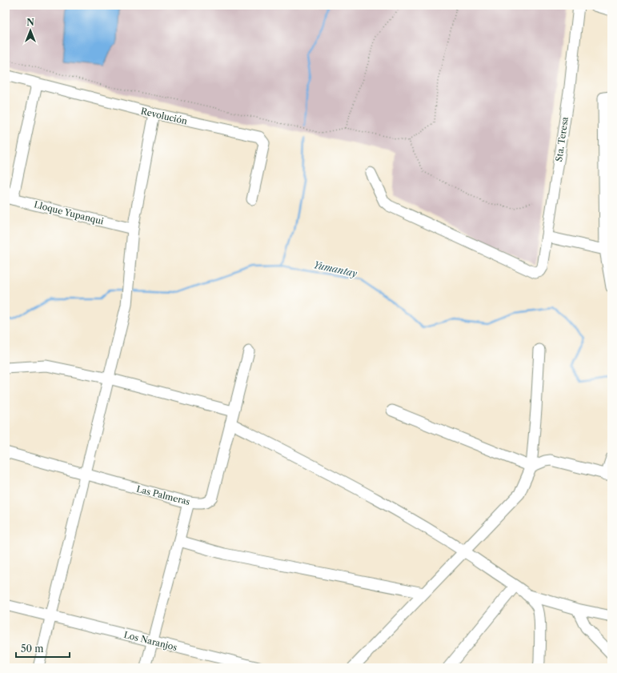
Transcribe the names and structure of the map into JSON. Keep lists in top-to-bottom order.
{
  "streets": {
    "street": [
      "Revolución",
      "Sta. Teresa",
      "Lloque Yupanqui",
      "Las Palmeras",
      "Los Naranjos"
    ]
  },
  "water": ["Yumantay"],
  "scale_bar": "50 m",
  "north": "top"
}
